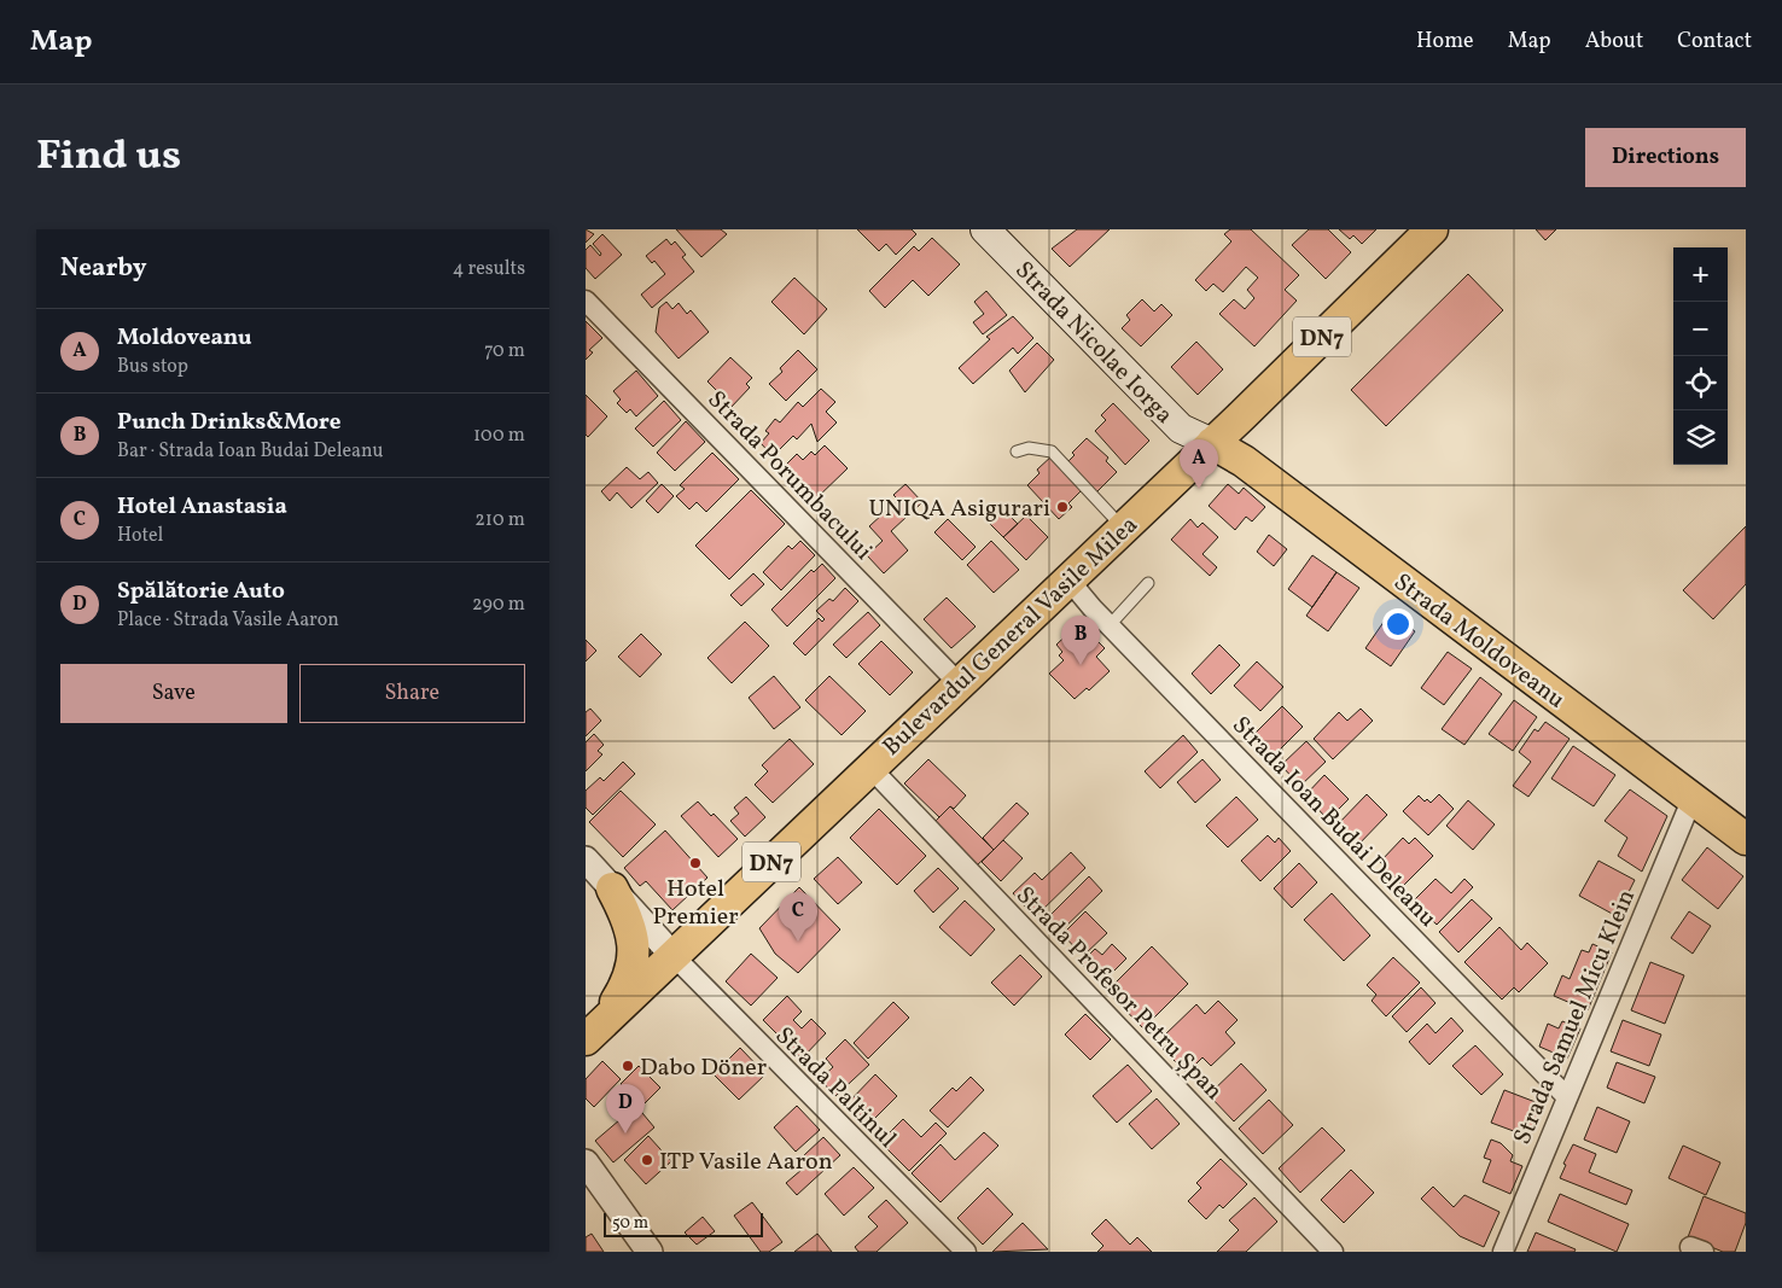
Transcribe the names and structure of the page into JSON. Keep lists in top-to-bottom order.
{
  "streets": {
    "main road": [
      "DN7",
      "Strada Nicolae Iorga",
      "Bulevardul General Vasile Milea",
      "Strada Moldoveanu"
    ],
    "street": [
      "Strada Porumbacului",
      "Strada Ioan Budai Deleanu",
      "Strada Profesor Petru Șpan",
      "Strada Samuel Micu Klein",
      "Strada Paltinul"
    ]
  },
  "crossings": [
    ["Strada Nicolae Iorga", "Bulevardul General Vasile Milea"],
    ["Strada Nicolae Iorga", "Strada Moldoveanu"],
    ["Strada Porumbacului", "Bulevardul General Vasile Milea"],
    ["Bulevardul General Vasile Milea", "Strada Moldoveanu"],
    ["Bulevardul General Vasile Milea", "Strada Ioan Budai Deleanu"],
    ["Bulevardul General Vasile Milea", "Strada Profesor Petru Șpan"],
    ["Bulevardul General Vasile Milea", "Strada Paltinul"],
    ["Strada Moldoveanu", "Strada Samuel Micu Klein"],
    ["Strada Ioan Budai Deleanu", "Strada Samuel Micu Klein"]
  ],
  "places": [
    "UNIQA Asigurari",
    "Hotel Premier",
    "Dabo Döner",
    "ITP Vasile Aaron"
  ],
  "scale_bar": "50 m",
  "page": {
    "header": "Map",
    "nav": [
      "Home",
      "Map",
      "About",
      "Contact"
    ],
    "title": "Find us",
    "buttons": [
      "Directions",
      ["Save", "Share"]
    ],
    "heading": ["Nearby", "4 results"],
    "map_buttons": ["+", "−"],
    "list": [
      {
        "mark": "A",
        "name": "Moldoveanu",
        "note": "Bus stop",
        "value": "70 m"
      },
      {
        "mark": "B",
        "name": "Punch Drinks&More",
        "note": "Bar · Strada Ioan Budai Deleanu",
        "value": "100 m"
      },
      {
        "mark": "C",
        "name": "Hotel Anastasia",
        "note": "Hotel",
        "value": "210 m"
      },
      {
        "mark": "D",
        "name": "Spălătorie Auto",
        "note": "Place · Strada Vasile Aaron",
        "value": "290 m"
      }
    ],
    "pins": [
      "A",
      "B",
      "C",
      "D"
    ],
    "scale": "50 m"
  }
}
